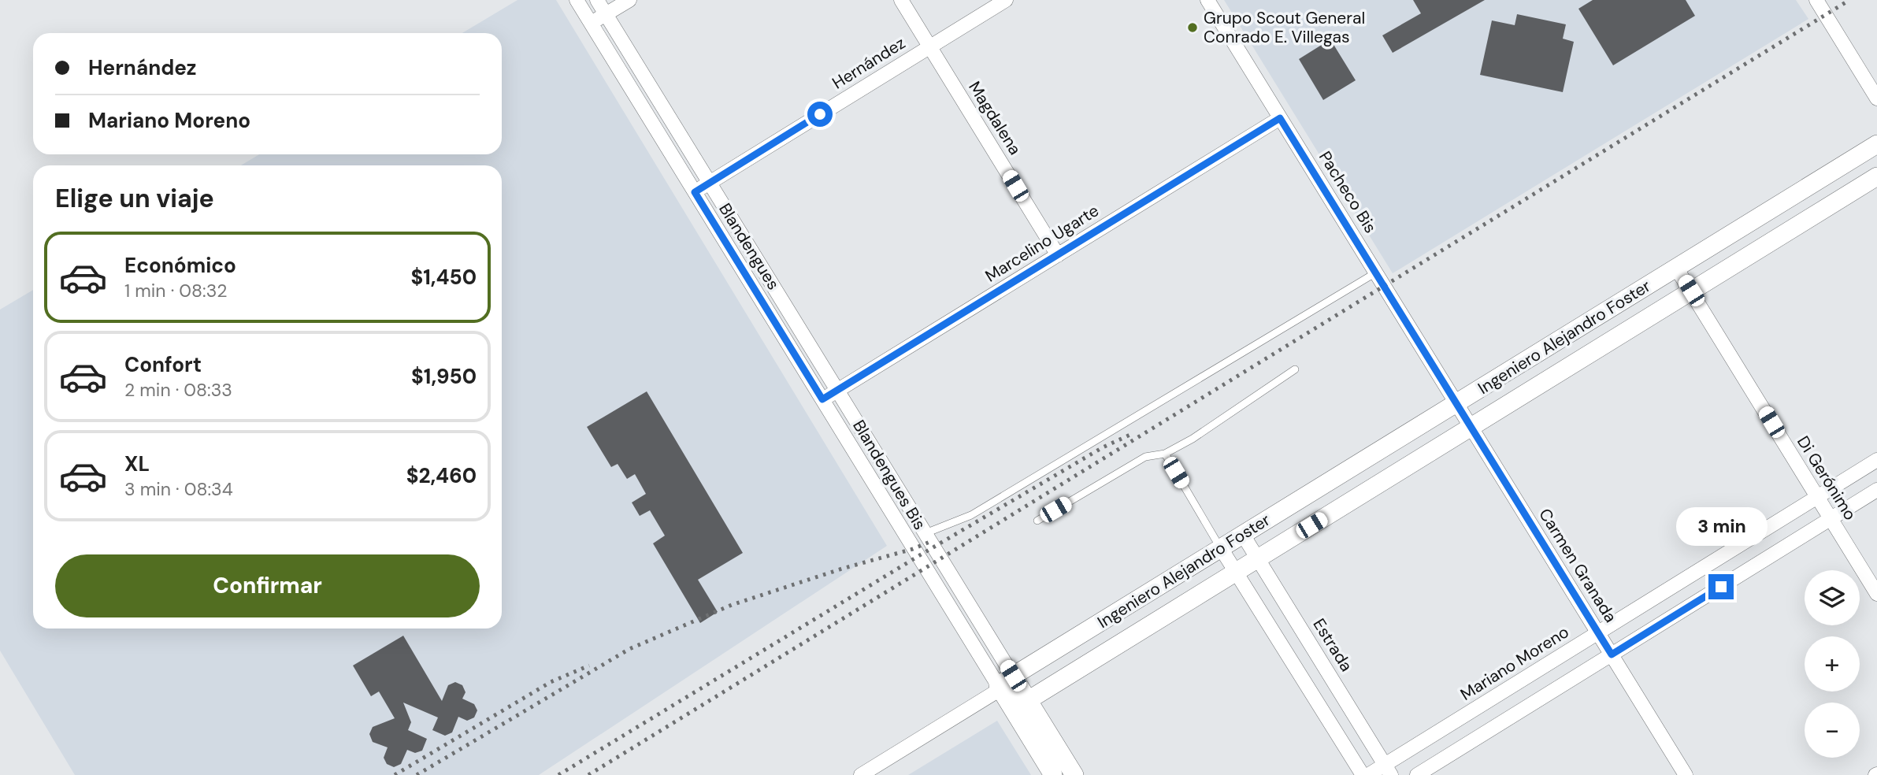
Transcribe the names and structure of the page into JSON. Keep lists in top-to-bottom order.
{
  "streets": {
    "street": [
      "Hernández",
      "Magdalena",
      "Pacheco Bis",
      "Marcelino Ugarte",
      "Blandengues",
      "Ingeniero Alejandro Foster",
      "Blandengues Bis",
      "Di Gerónimo",
      "Carmen Granada",
      "Estrada",
      "Mariano Moreno"
    ]
  },
  "crossings": [
    ["Hernández", "Magdalena"],
    ["Hernández", "Blandengues"],
    ["Magdalena", "Marcelino Ugarte"],
    ["Pacheco Bis", "Marcelino Ugarte"],
    ["Pacheco Bis", "Ingeniero Alejandro Foster"],
    ["Pacheco Bis", "Carmen Granada"],
    ["Marcelino Ugarte", "Blandengues"],
    ["Marcelino Ugarte", "Blandengues Bis"],
    ["Blandengues", "Blandengues Bis"],
    ["Ingeniero Alejandro Foster", "Blandengues Bis"],
    ["Ingeniero Alejandro Foster", "Di Gerónimo"],
    ["Ingeniero Alejandro Foster", "Carmen Granada"],
    ["Ingeniero Alejandro Foster", "Estrada"],
    ["Di Gerónimo", "Mariano Moreno"],
    ["Carmen Granada", "Mariano Moreno"],
    ["Estrada", "Mariano Moreno"]
  ],
  "places": ["Grupo Scout General Conrado E. Villegas"],
  "page": {
    "banner": ["Hernández", "Mariano Moreno"],
    "heading": "Elige un viaje",
    "list": [
      {
        "name": "Económico",
        "note": "1 min · 08:32",
        "value": "$1,450"
      },
      {
        "name": "Confort",
        "note": "2 min · 08:33",
        "value": "$1,950"
      },
      {
        "name": "XL",
        "note": "3 min · 08:34",
        "value": "$2,460"
      }
    ],
    "bubble": "3 min",
    "buttons": "Confirmar",
    "map_buttons": ["+", "−"]
  }
}
